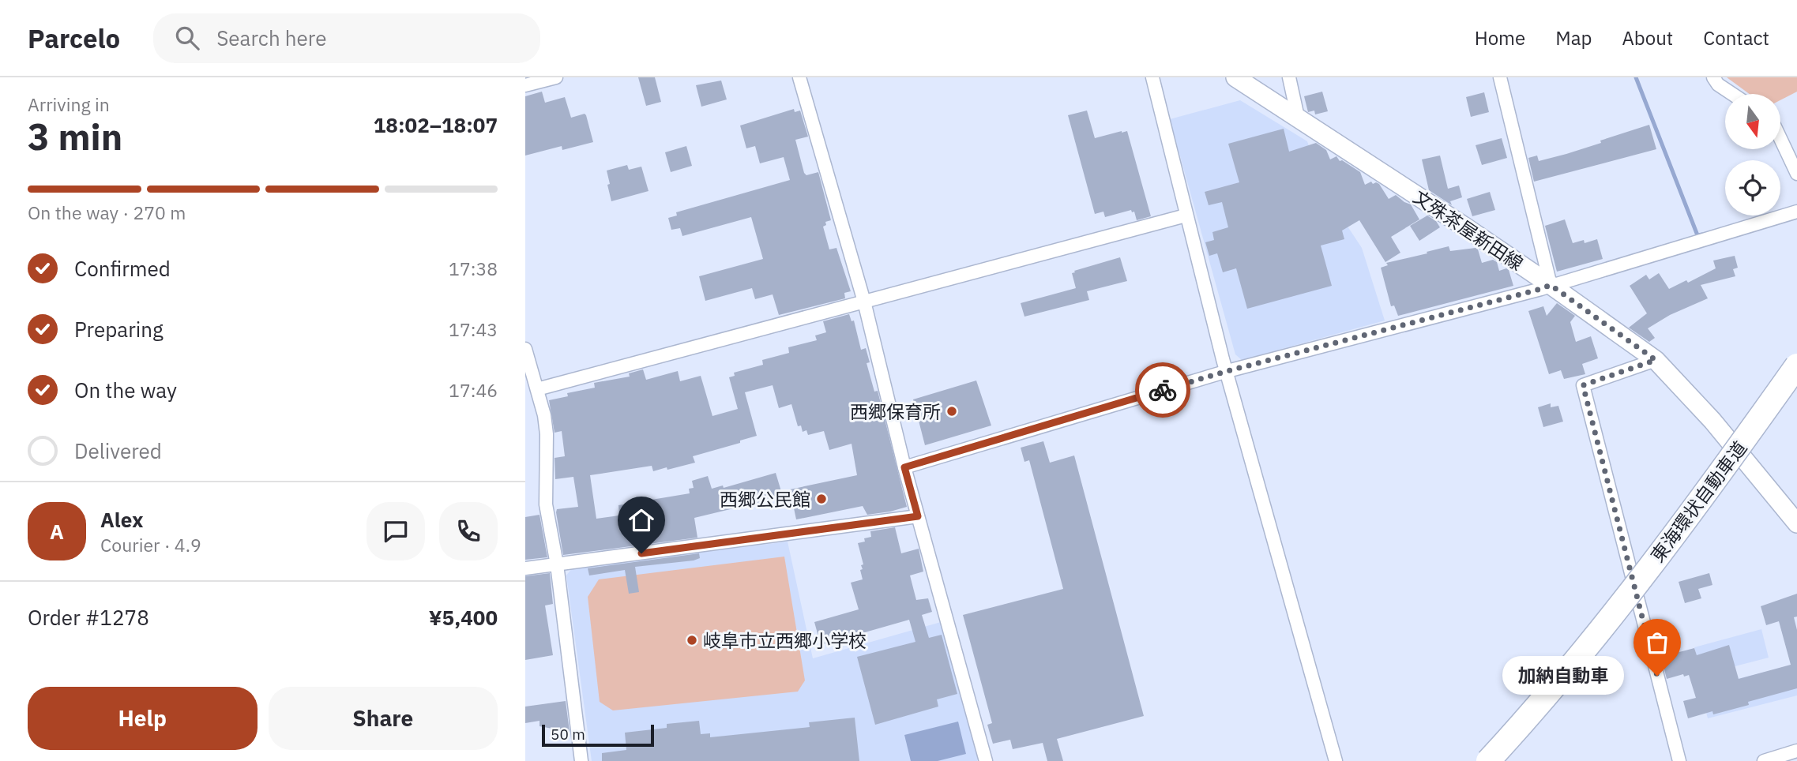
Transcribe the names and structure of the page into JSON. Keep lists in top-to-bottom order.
{
  "streets": {
    "highway": ["東海環状自動車道"],
    "main road": ["文殊茶屋新田線"]
  },
  "places": [
    "西郷保育所",
    "西郷公民館",
    "岐阜市立西郷小学校",
    "加納自動車"
  ],
  "scale_bar": "50 m",
  "north": "bottom",
  "page": {
    "header": "Parcelo",
    "search": "Search here",
    "nav": [
      "Home",
      "Map",
      "About",
      "Contact"
    ],
    "heading": ["3 min", "Arriving in", "18:02–18:07"],
    "panel": [
      "Alex",
      "Courier · 4.9",
      "Order #1278",
      "¥5,400"
    ],
    "bar": "On the way · 270 m",
    "list": [
      ["Confirmed", "17:38"],
      ["Preparing", "17:43"],
      ["On the way", "17:46"],
      "Delivered"
    ],
    "round": "A",
    "bubble": "加納自動車",
    "buttons": ["Help", "Share"],
    "scale": "50 m"
  }
}
